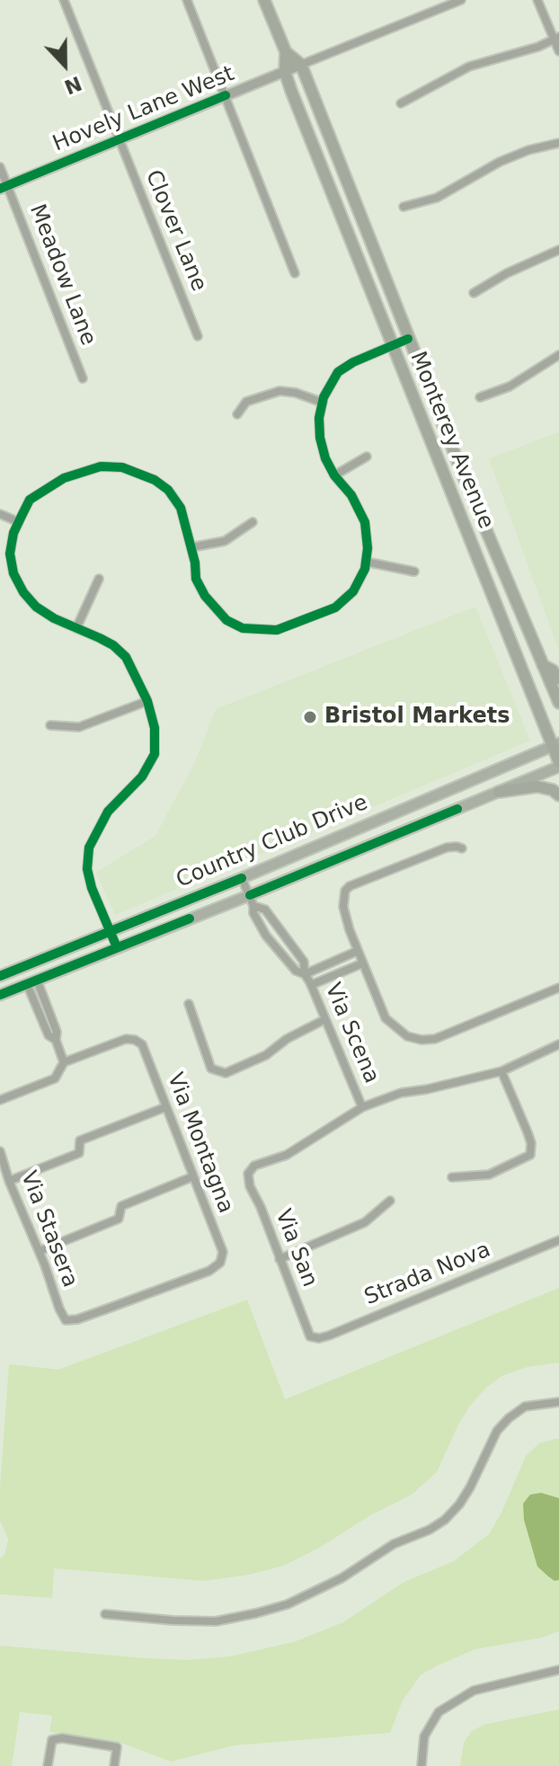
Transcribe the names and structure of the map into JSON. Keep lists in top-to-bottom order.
{
  "streets": {
    "main road": ["Monterey Avenue", "Country Club Drive"],
    "street": [
      "Hovely Lane West",
      "Clover Lane",
      "Meadow Lane",
      "Via Scena",
      "Via Montagna",
      "Via Stasera",
      "Via San",
      "Strada Nova"
    ]
  },
  "crossings": [
    ["Hovely Lane West", "Clover Lane"],
    ["Hovely Lane West", "Meadow Lane"],
    ["Hovely Lane West", "Monterey Avenue"],
    ["Monterey Avenue", "Country Club Drive"],
    ["Country Club Drive", "Via Scena"],
    ["Via Scena", "Via San"],
    ["Via Montagna", "Via Stasera"],
    ["Via San", "Strada Nova"]
  ],
  "places": ["Bristol Markets"],
  "north": "bottom"
}
